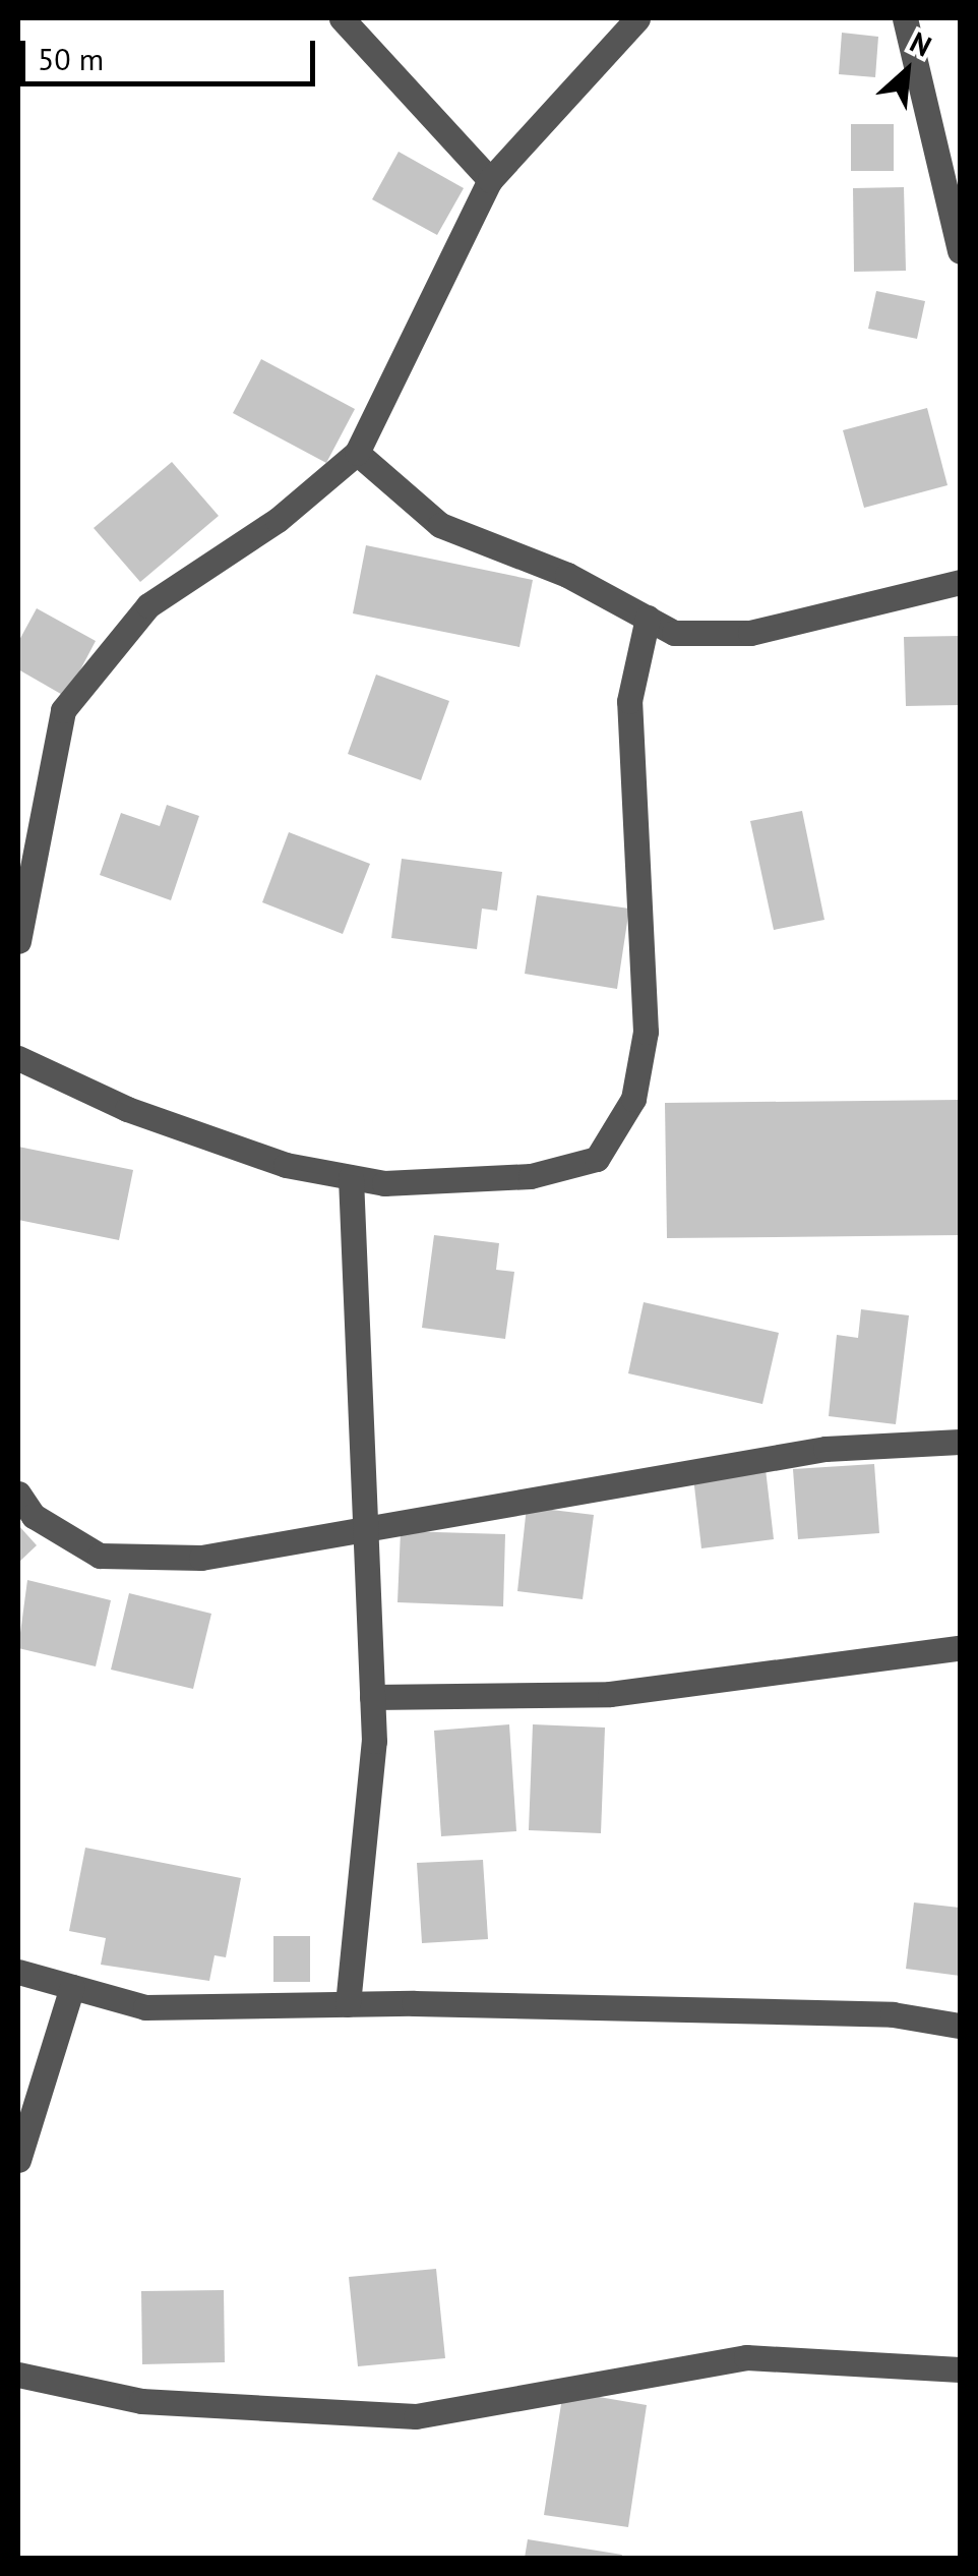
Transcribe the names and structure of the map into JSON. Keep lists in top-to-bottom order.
{
  "scale_bar": "50 m",
  "north": "top right"
}
